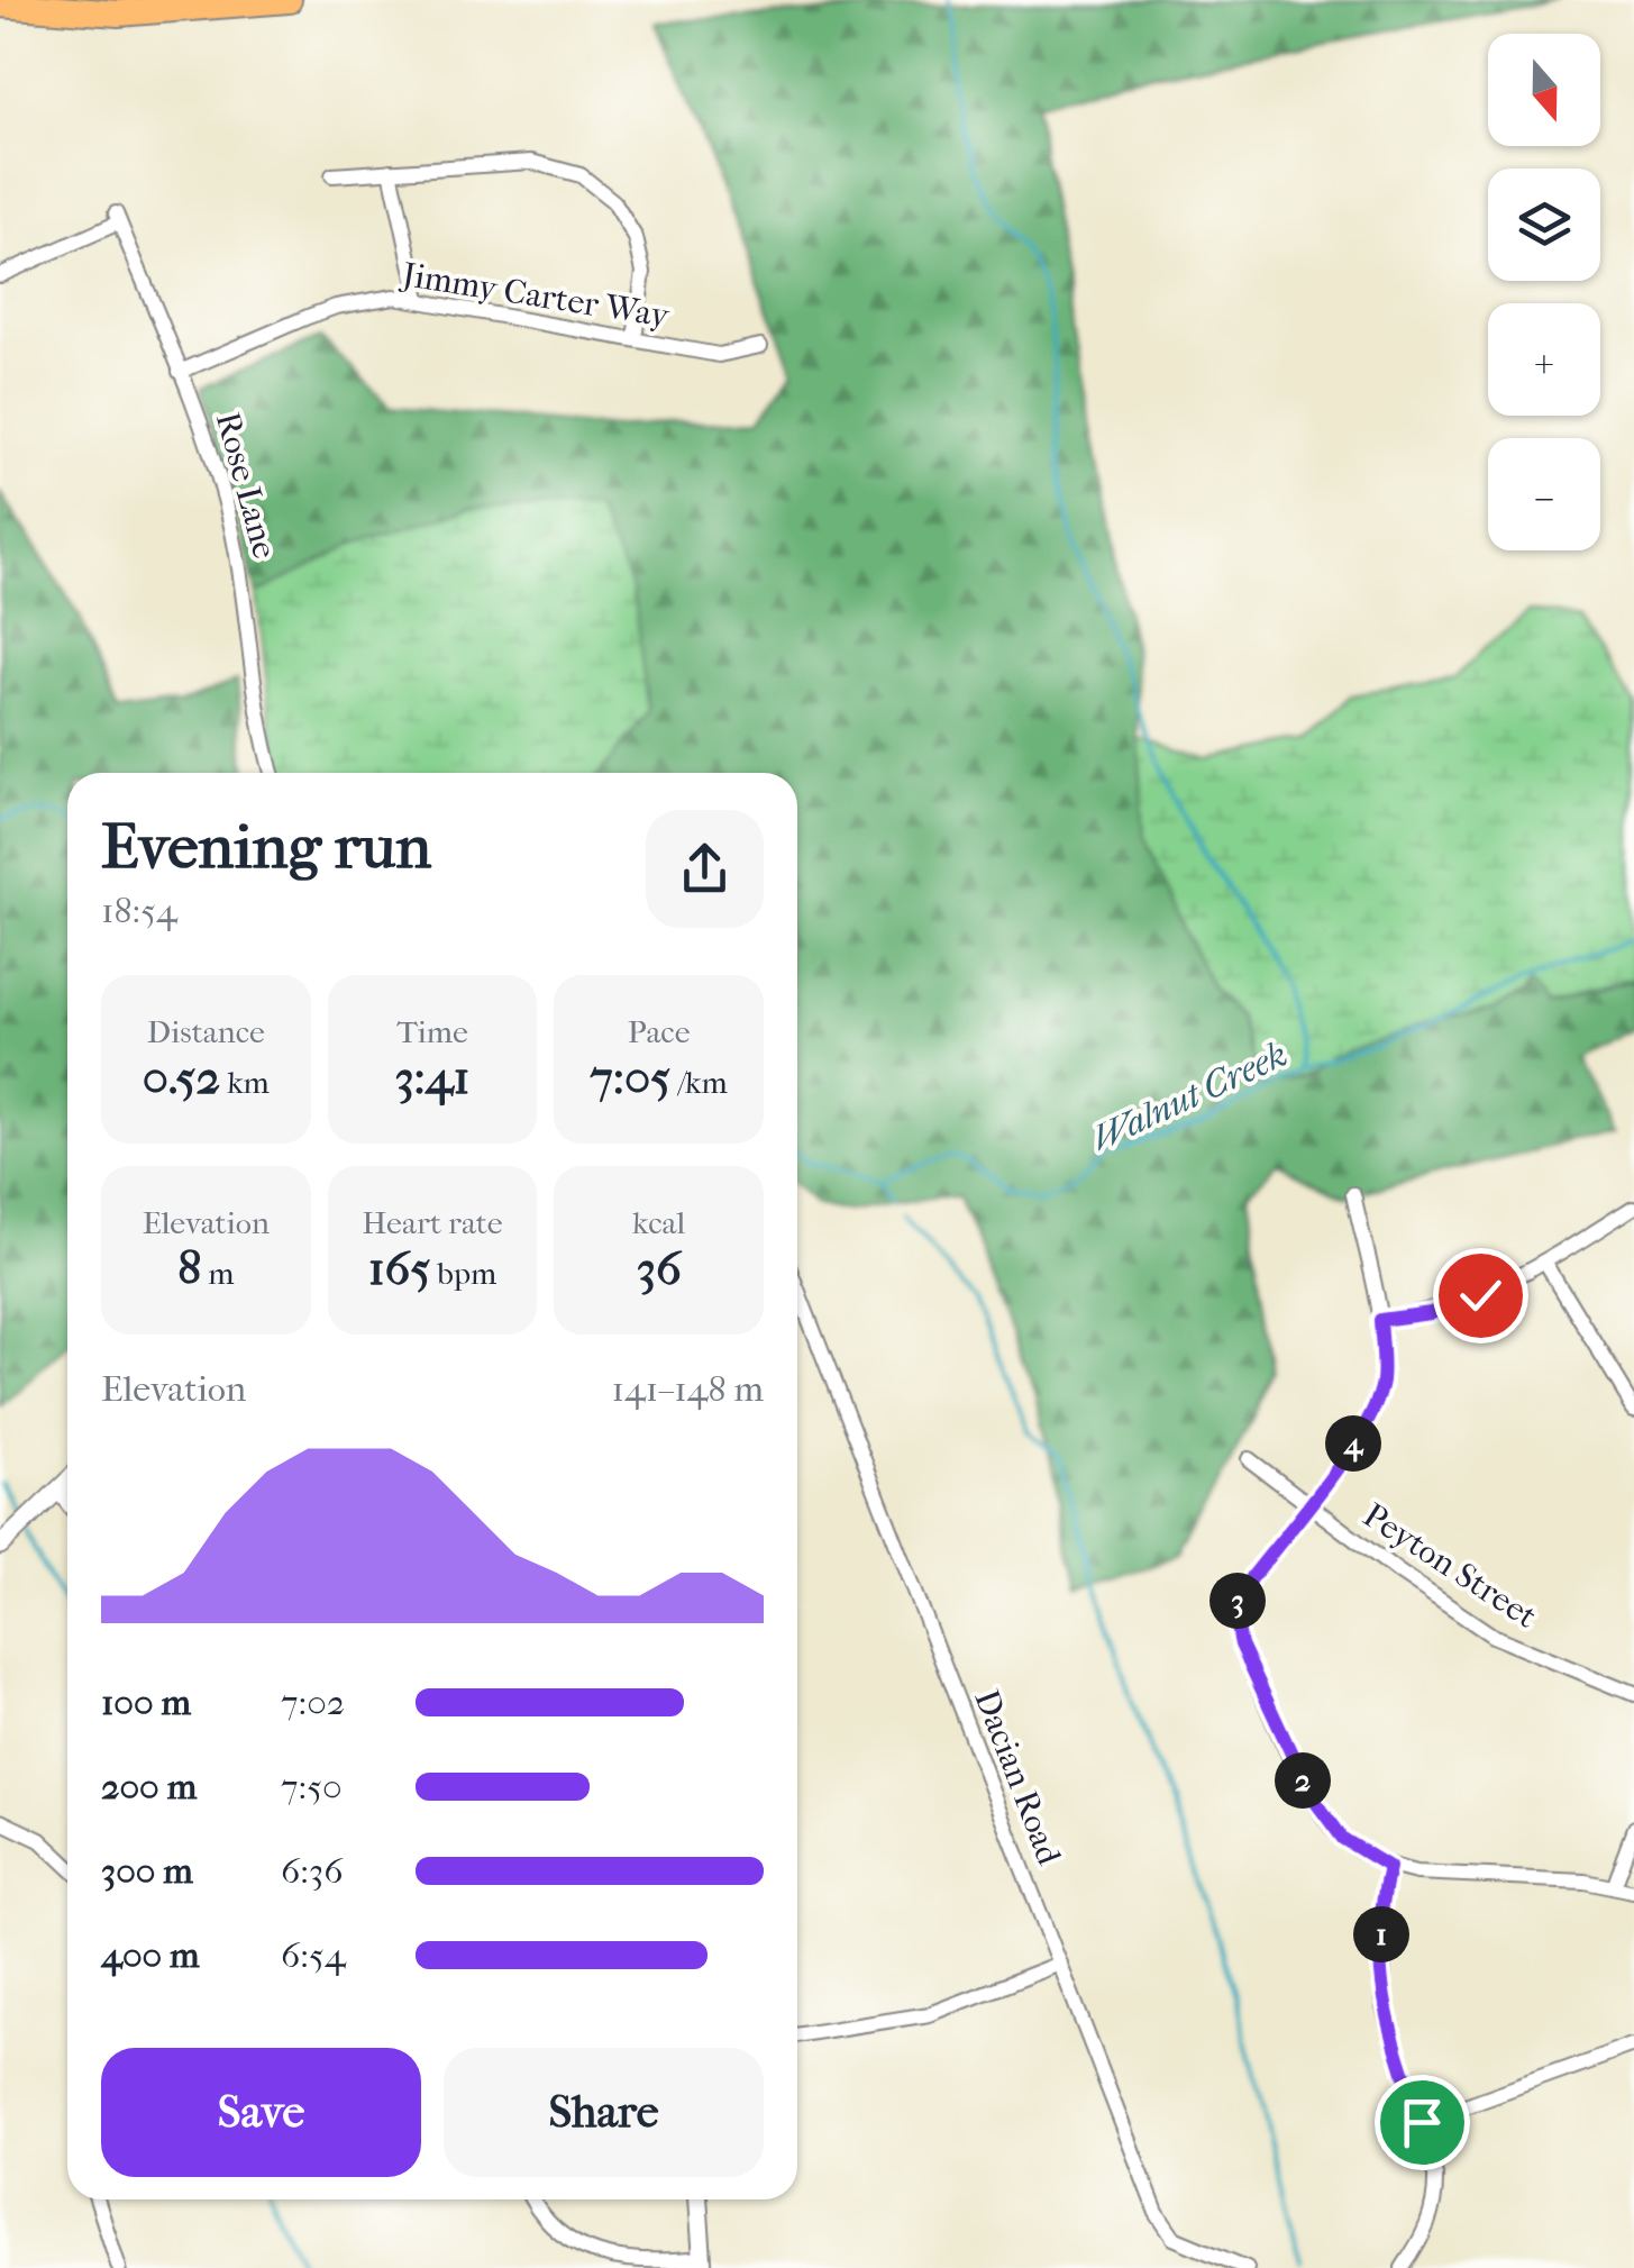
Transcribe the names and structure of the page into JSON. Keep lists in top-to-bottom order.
{
  "streets": {
    "street": [
      "Jimmy Carter Way",
      "Rose Lane",
      "Peyton Street",
      "Dacian Road"
    ]
  },
  "crossings": [
    ["Jimmy Carter Way", "Rose Lane"]
  ],
  "water": ["Walnut Creek"],
  "north": "bottom",
  "page": {
    "map_buttons": ["+", "−"],
    "heading": ["Evening run", "18:54"],
    "stats": [
      ["Distance", "0.52 km"],
      ["Time", "3:41"],
      ["Pace", "7:05 /km"],
      ["Elevation", "8 m"],
      ["Heart rate", "165 bpm"],
      ["kcal", "36"]
    ],
    "chart": ["Elevation", "141–148 m"],
    "pins": [
      "4",
      "3",
      "2",
      "1"
    ],
    "list": [
      {
        "name": "100 m",
        "note": "7:02"
      },
      {
        "name": "200 m",
        "note": "7:50"
      },
      {
        "name": "300 m",
        "note": "6:36"
      },
      {
        "name": "400 m",
        "note": "6:54"
      }
    ],
    "buttons": ["Save", "Share"]
  }
}
